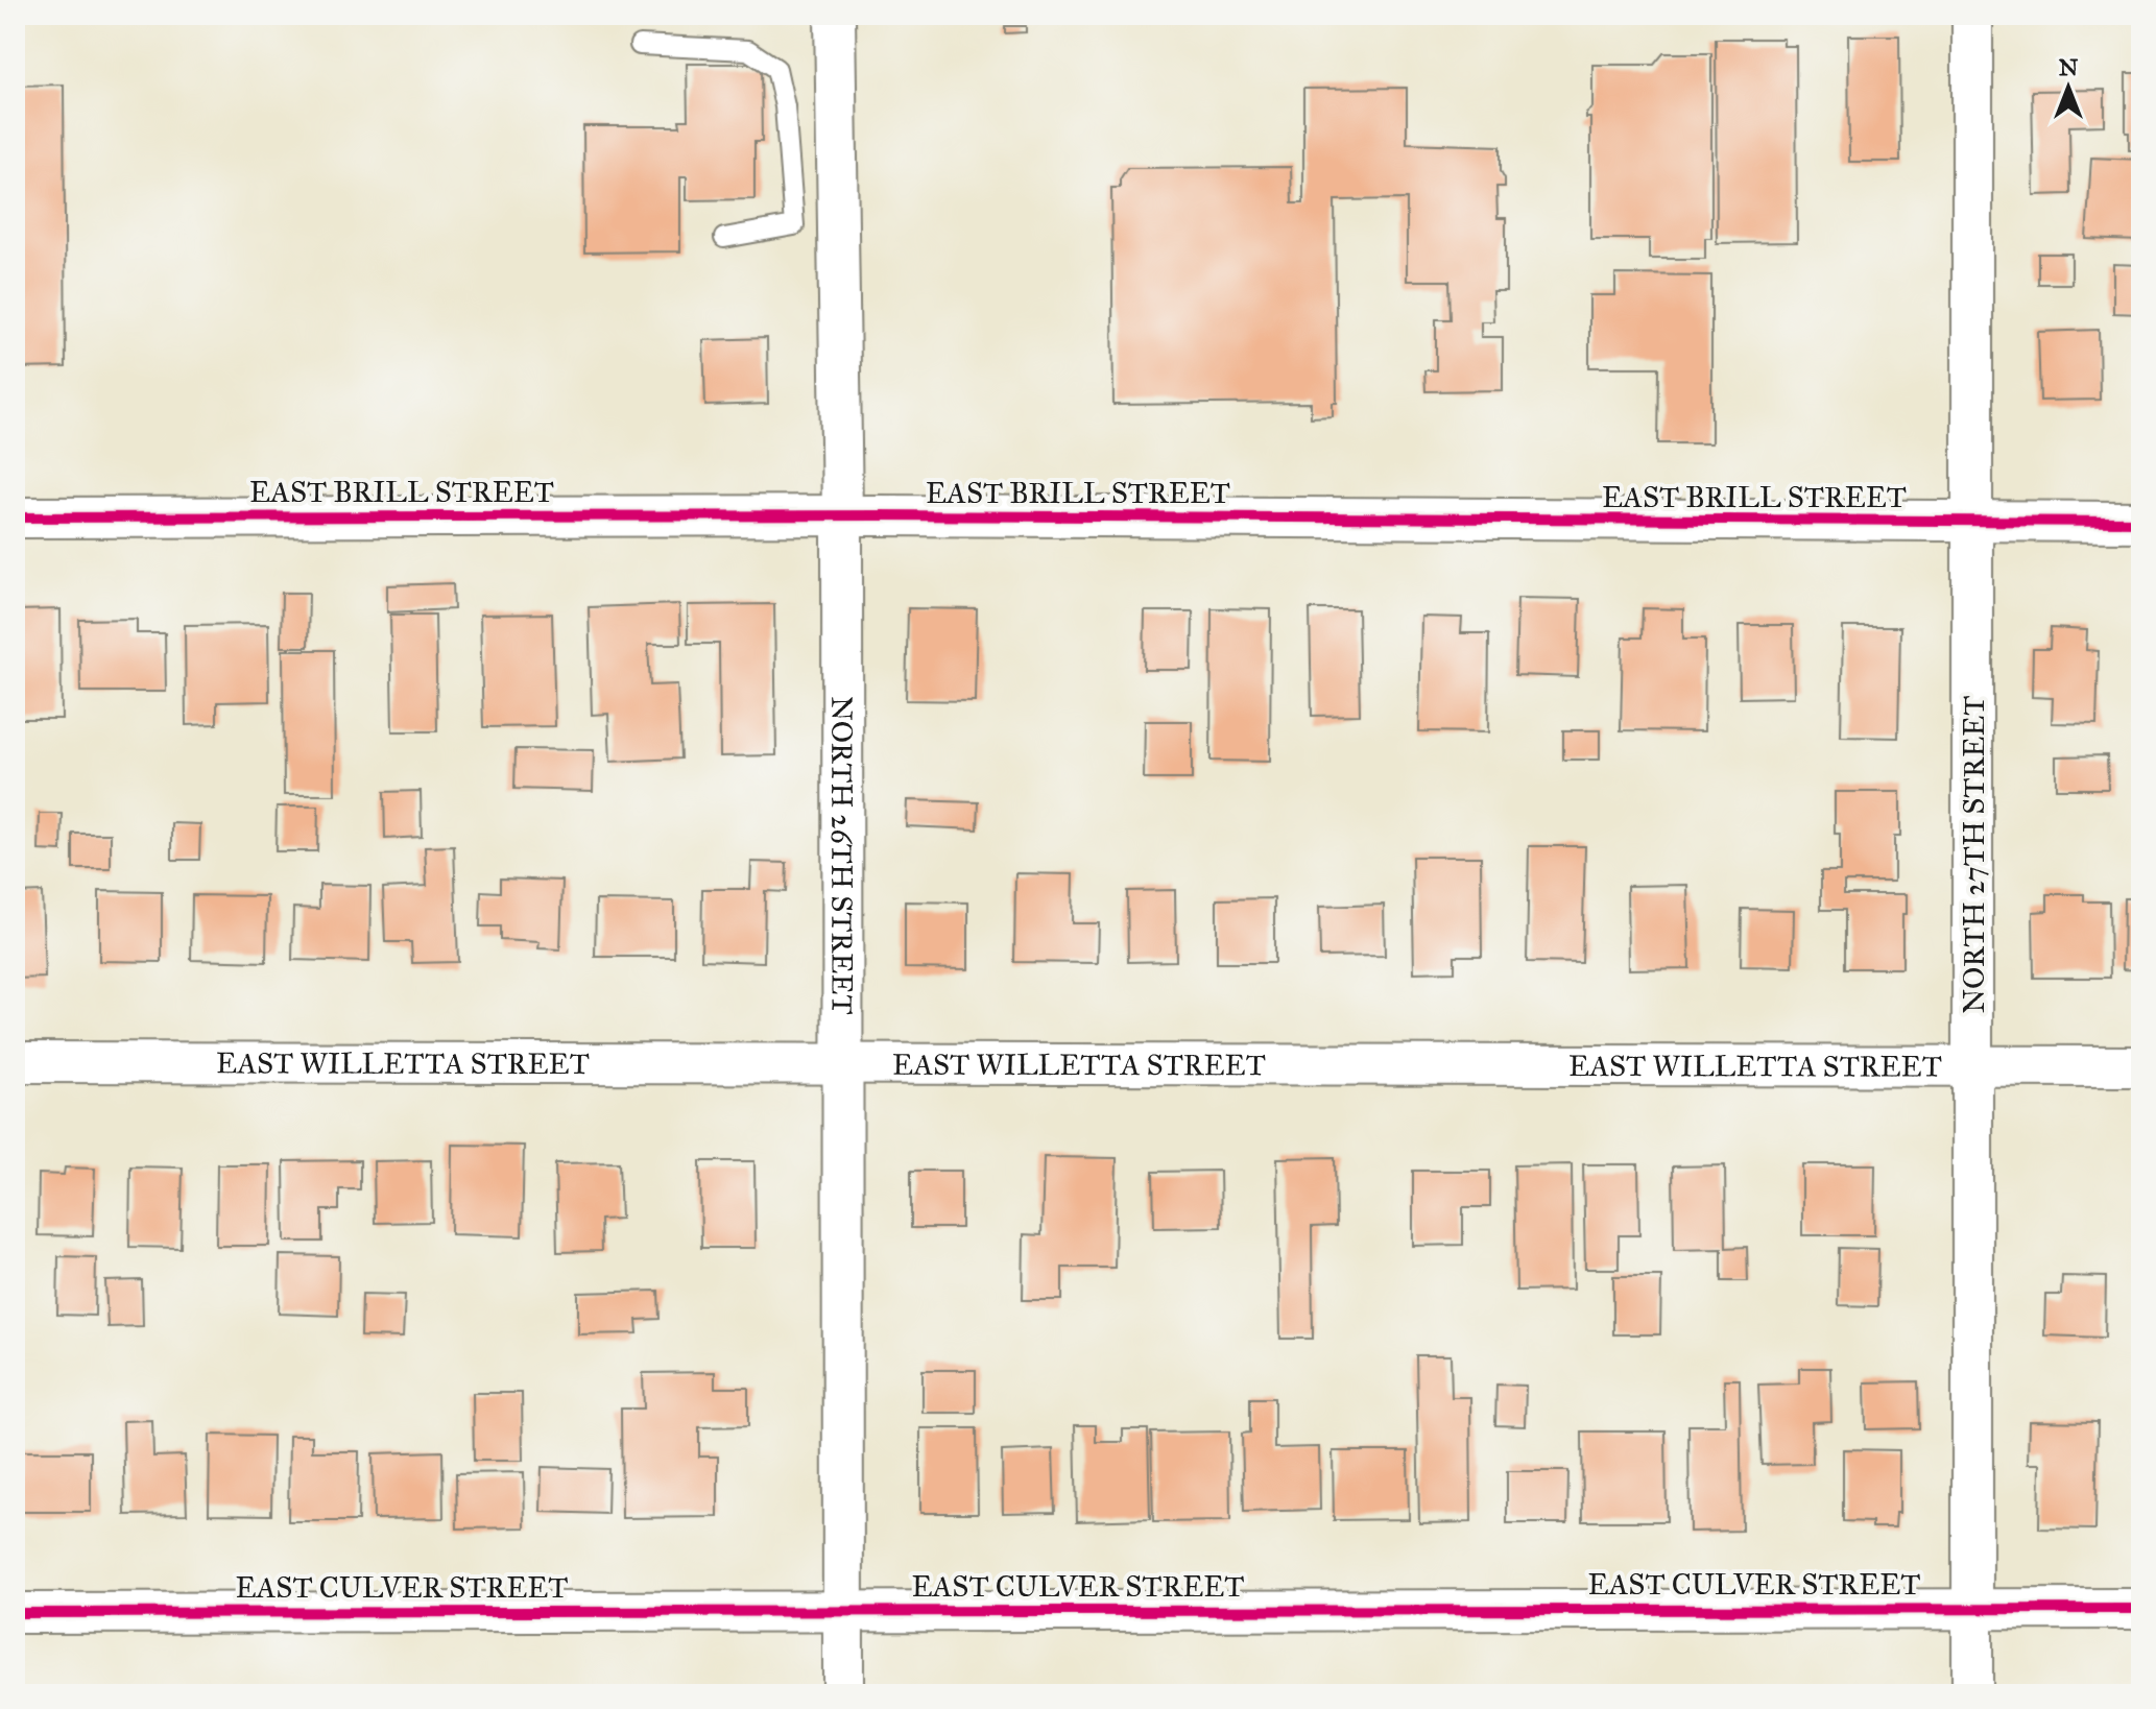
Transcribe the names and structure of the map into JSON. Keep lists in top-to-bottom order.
{
  "streets": {
    "street": [
      "EAST BRILL STREET",
      "NORTH 26TH STREET",
      "NORTH 27TH STREET",
      "EAST WILLETTA STREET",
      "EAST CULVER STREET"
    ]
  },
  "crossings": [
    ["EAST BRILL STREET", "NORTH 26TH STREET"],
    ["EAST BRILL STREET", "NORTH 27TH STREET"],
    ["NORTH 26TH STREET", "EAST WILLETTA STREET"],
    ["NORTH 26TH STREET", "EAST CULVER STREET"],
    ["NORTH 27TH STREET", "EAST WILLETTA STREET"],
    ["NORTH 27TH STREET", "EAST CULVER STREET"]
  ],
  "north": "top"
}
